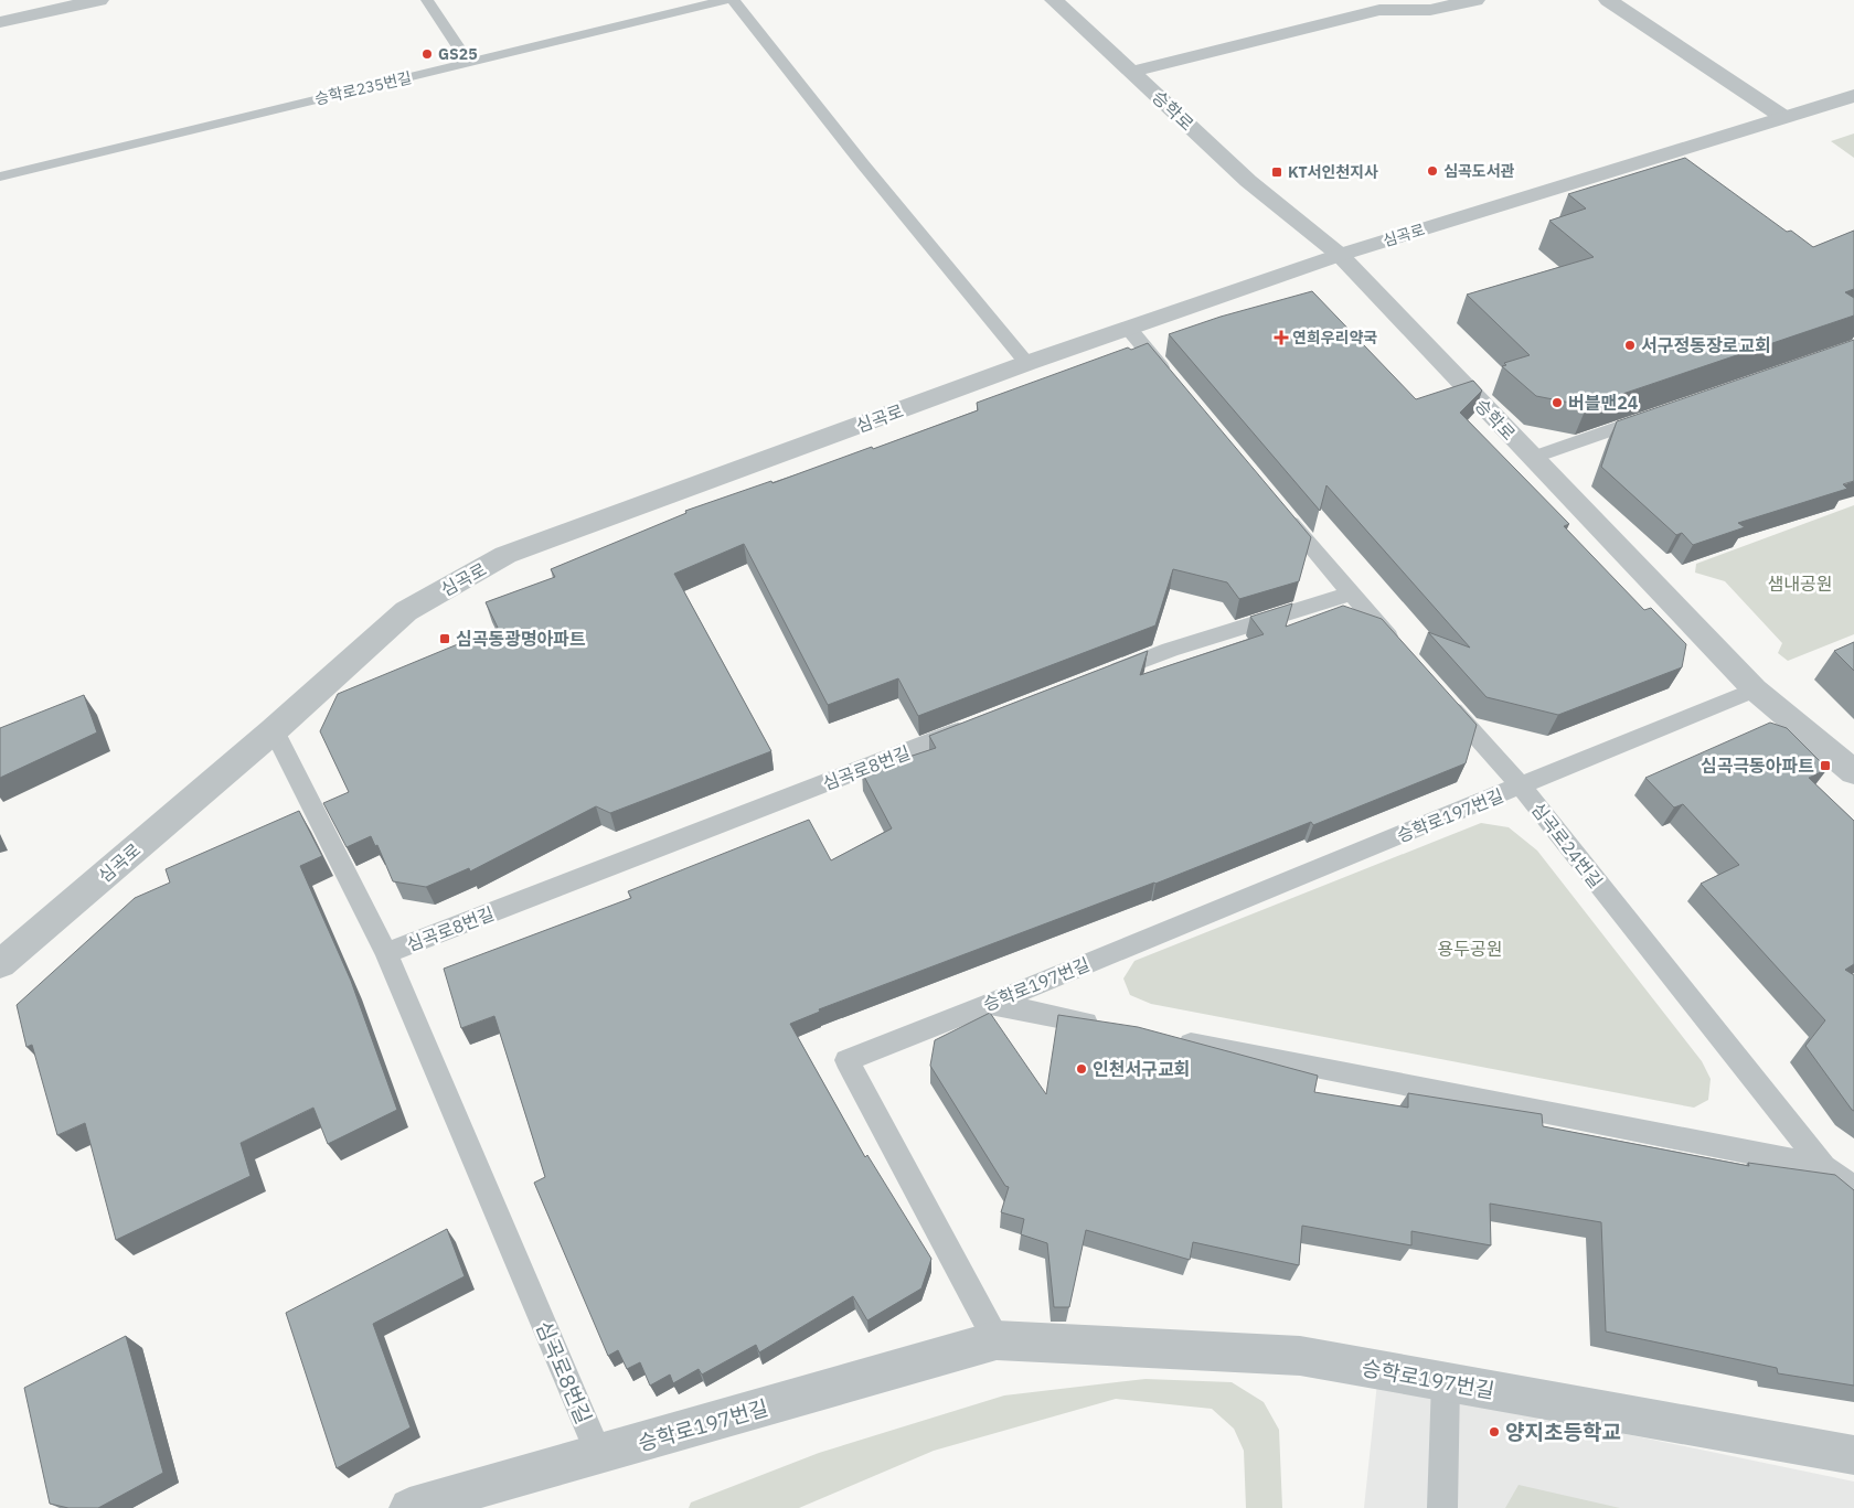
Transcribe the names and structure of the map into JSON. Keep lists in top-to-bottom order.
{
  "streets": {
    "street": ["승학로", "심곡로", "승학로197번길"],
    "lane": ["승학로235번길", "심곡로8번길", "심곡로24번길"]
  },
  "crossings": [
    ["승학로", "심곡로"],
    ["승학로", "승학로197번길"],
    ["심곡로", "심곡로8번길"],
    ["심곡로8번길", "승학로197번길"],
    ["승학로197번길", "심곡로24번길"]
  ],
  "parks": ["샘내공원", "용두공원"],
  "places": {
    "other": [
      "GS25",
      "심곡도서관",
      "서구정동장로교회",
      "버블맨24",
      "인천서구교회",
      "양지초등학교"
    ],
    "transit": ["KT서인천지사", "심곡동광명아파트", "심곡극동아파트"],
    "health": ["연희우리약국"]
  }
}
